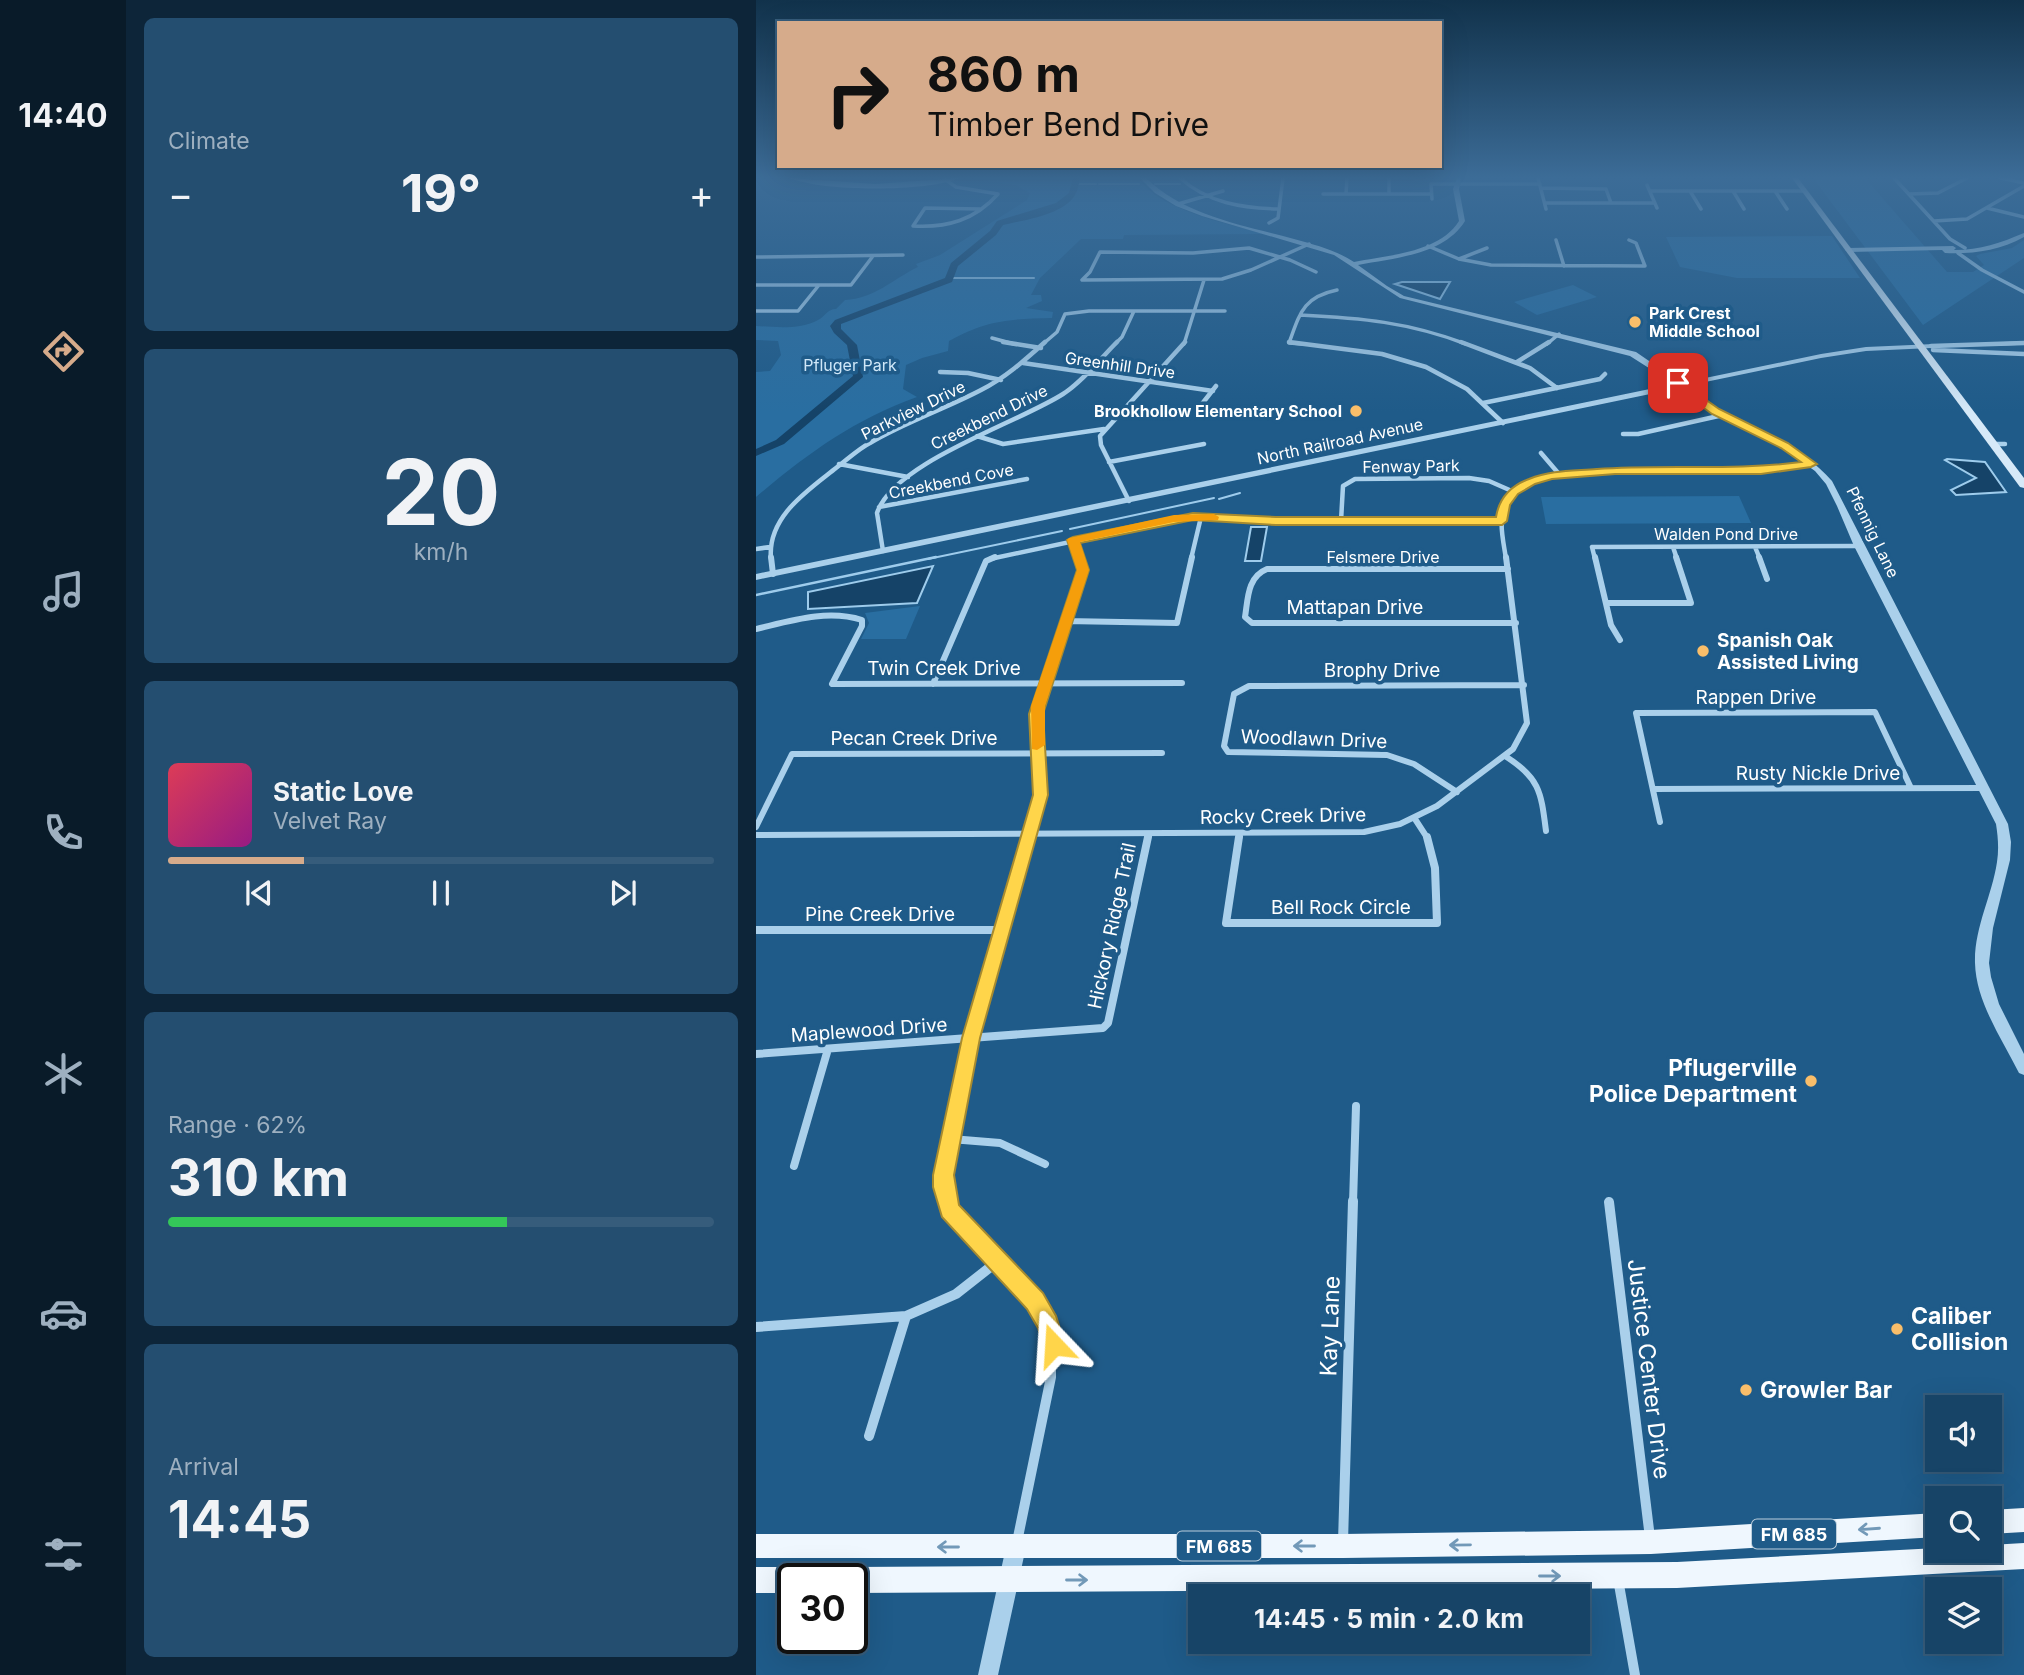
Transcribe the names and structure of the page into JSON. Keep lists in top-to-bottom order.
{
  "streets": {
    "main road": ["FM 685"],
    "street": [
      "Greenhill Drive",
      "Parkview Drive",
      "Creekbend Drive",
      "North Railroad Avenue",
      "Fenway Park",
      "Creekbend Cove",
      "Pfennig Lane",
      "Walden Pond Drive",
      "Felsmere Drive",
      "Mattapan Drive",
      "Twin Creek Drive",
      "Brophy Drive",
      "Rappen Drive",
      "Pecan Creek Drive",
      "Woodlawn Drive",
      "Rusty Nickle Drive",
      "Rocky Creek Drive",
      "Bell Rock Circle",
      "Pine Creek Drive",
      "Hickory Ridge Trail",
      "Maplewood Drive",
      "Kay Lane",
      "Justice Center Drive"
    ]
  },
  "crossings": [
    ["Greenhill Drive", "Parkview Drive"],
    ["Greenhill Drive", "Creekbend Drive"],
    ["Parkview Drive", "Creekbend Drive"],
    ["Creekbend Drive", "Creekbend Cove"],
    ["North Railroad Avenue", "Pfennig Lane"],
    ["Fenway Park", "Rocky Creek Drive"],
    ["Pfennig Lane", "Walden Pond Drive"],
    ["Pfennig Lane", "Rusty Nickle Drive"],
    ["Felsmere Drive", "Mattapan Drive"],
    ["Felsmere Drive", "Rocky Creek Drive"],
    ["Mattapan Drive", "Rocky Creek Drive"],
    ["Brophy Drive", "Woodlawn Drive"],
    ["Brophy Drive", "Rocky Creek Drive"],
    ["Rappen Drive", "Rusty Nickle Drive"],
    ["Woodlawn Drive", "Rocky Creek Drive"],
    ["Rocky Creek Drive", "Bell Rock Circle"],
    ["Rocky Creek Drive", "Hickory Ridge Trail"],
    ["Hickory Ridge Trail", "Maplewood Drive"],
    ["Kay Lane", "FM 685"],
    ["Justice Center Drive", "FM 685"]
  ],
  "parks": ["Pfluger Park"],
  "places": [
    "Park Crest Middle School",
    "Brookhollow Elementary School",
    "Spanish Oak Assisted Living",
    "Pflugerville Police Department",
    "Caliber Collision",
    "Growler Bar"
  ],
  "page": {
    "tabs": "14:40",
    "tile": [
      "Climate",
      ["20", "km/h"],
      ["Range · 62%", "310 km"],
      ["Arrival", "14:45"]
    ],
    "turn": ["860 m", "Timber Bend Drive"],
    "heat": ["−", "19°", "+"],
    "song": ["Static Love", "Velvet Ray"],
    "limit": "30",
    "trip": "14:45 · 5 min · 2.0 km"
  }
}
